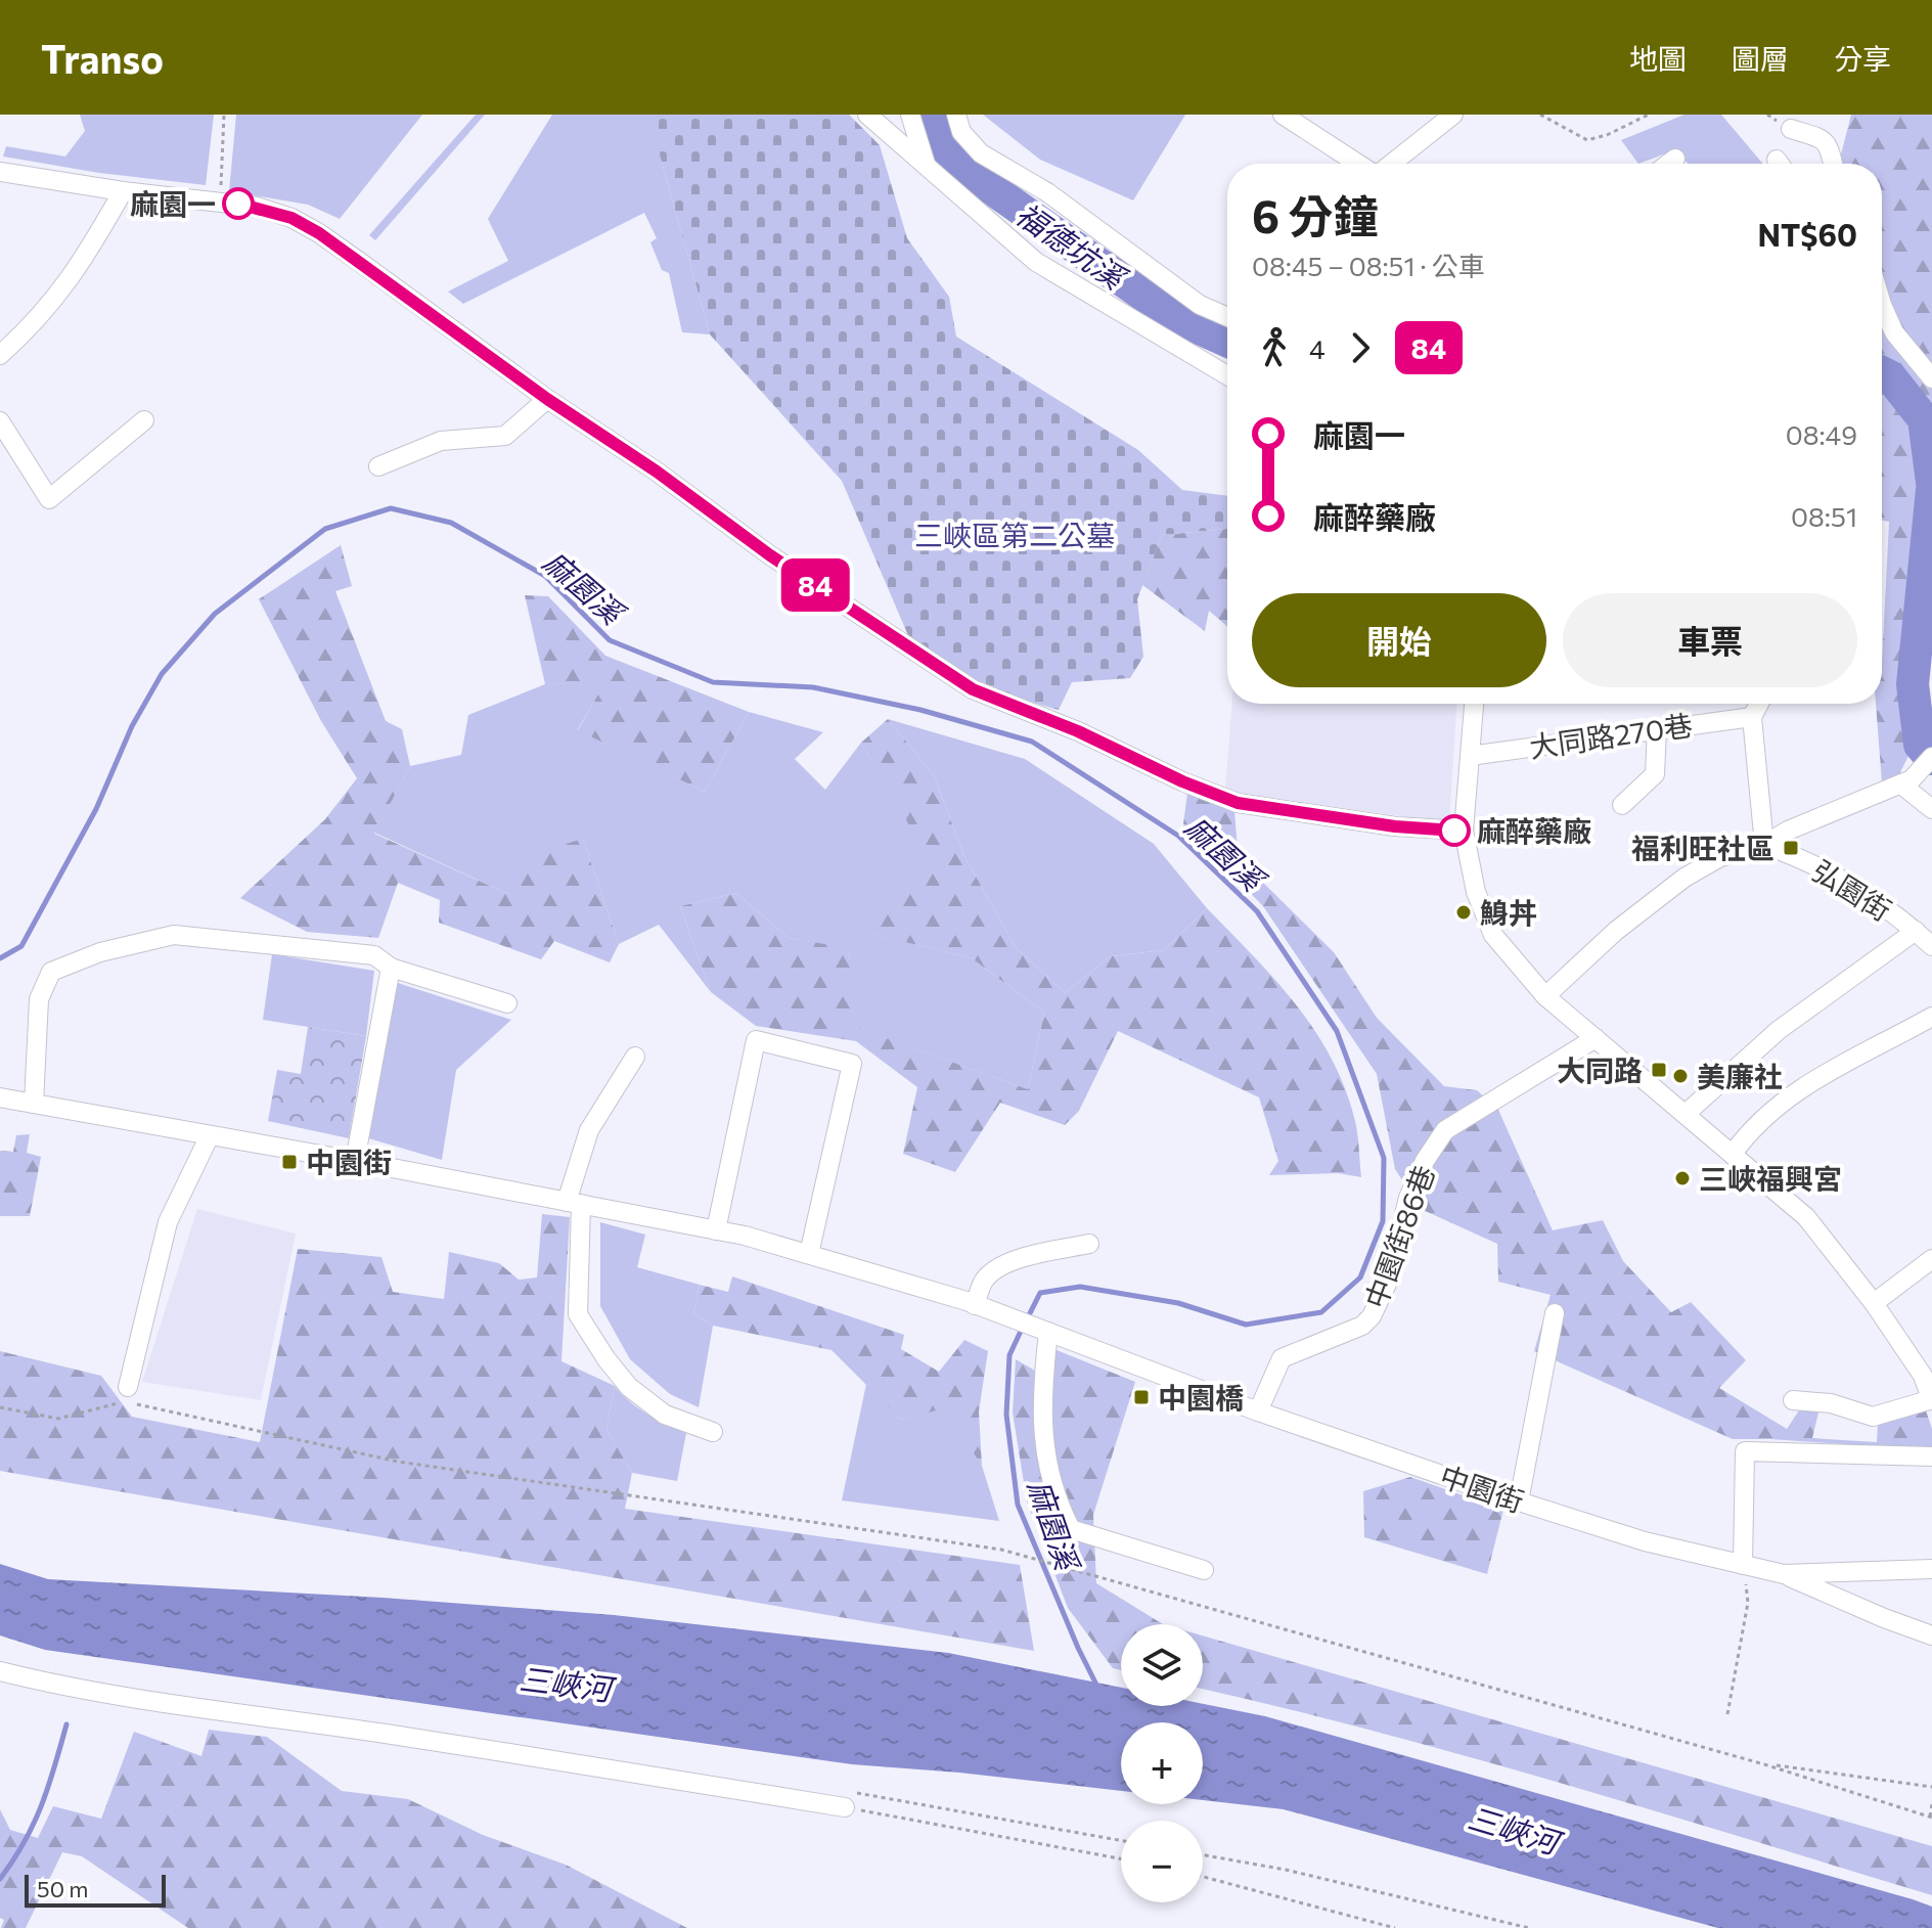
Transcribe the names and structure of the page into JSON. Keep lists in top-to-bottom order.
{
  "streets": {
    "street": [
      "大同路270巷",
      "弘園街",
      "中園街86巷",
      "中園街"
    ]
  },
  "crossings": [
    ["中園街86巷", "中園街"]
  ],
  "water": ["福德坑溪", "麻園溪", "三峽河"],
  "parks": ["三峽區第二公墓"],
  "places": {
    "other": [
      "麻園一",
      "麻醉藥廠",
      "鯓丼",
      "美廉社",
      "三峽福興宮"
    ],
    "transit": [
      "福利旺社區",
      "大同路",
      "中園街",
      "中園橋"
    ]
  },
  "lines": ["bus line 84"],
  "scale_bar": "50 m",
  "page": {
    "header": "Transo",
    "nav": ["地圖", "圖層", "分享"],
    "on_map": "84",
    "heading": ["6 分鐘", "08:45 – 08:51 · 公車", "NT$60"],
    "legs": ["4", "84"],
    "list": [
      {
        "name": "麻園一",
        "value": "08:49"
      },
      {
        "name": "麻醉藥廠",
        "value": "08:51"
      }
    ],
    "buttons": ["開始", "車票"],
    "map_buttons": ["+", "−"],
    "scale": "50 m"
  }
}
